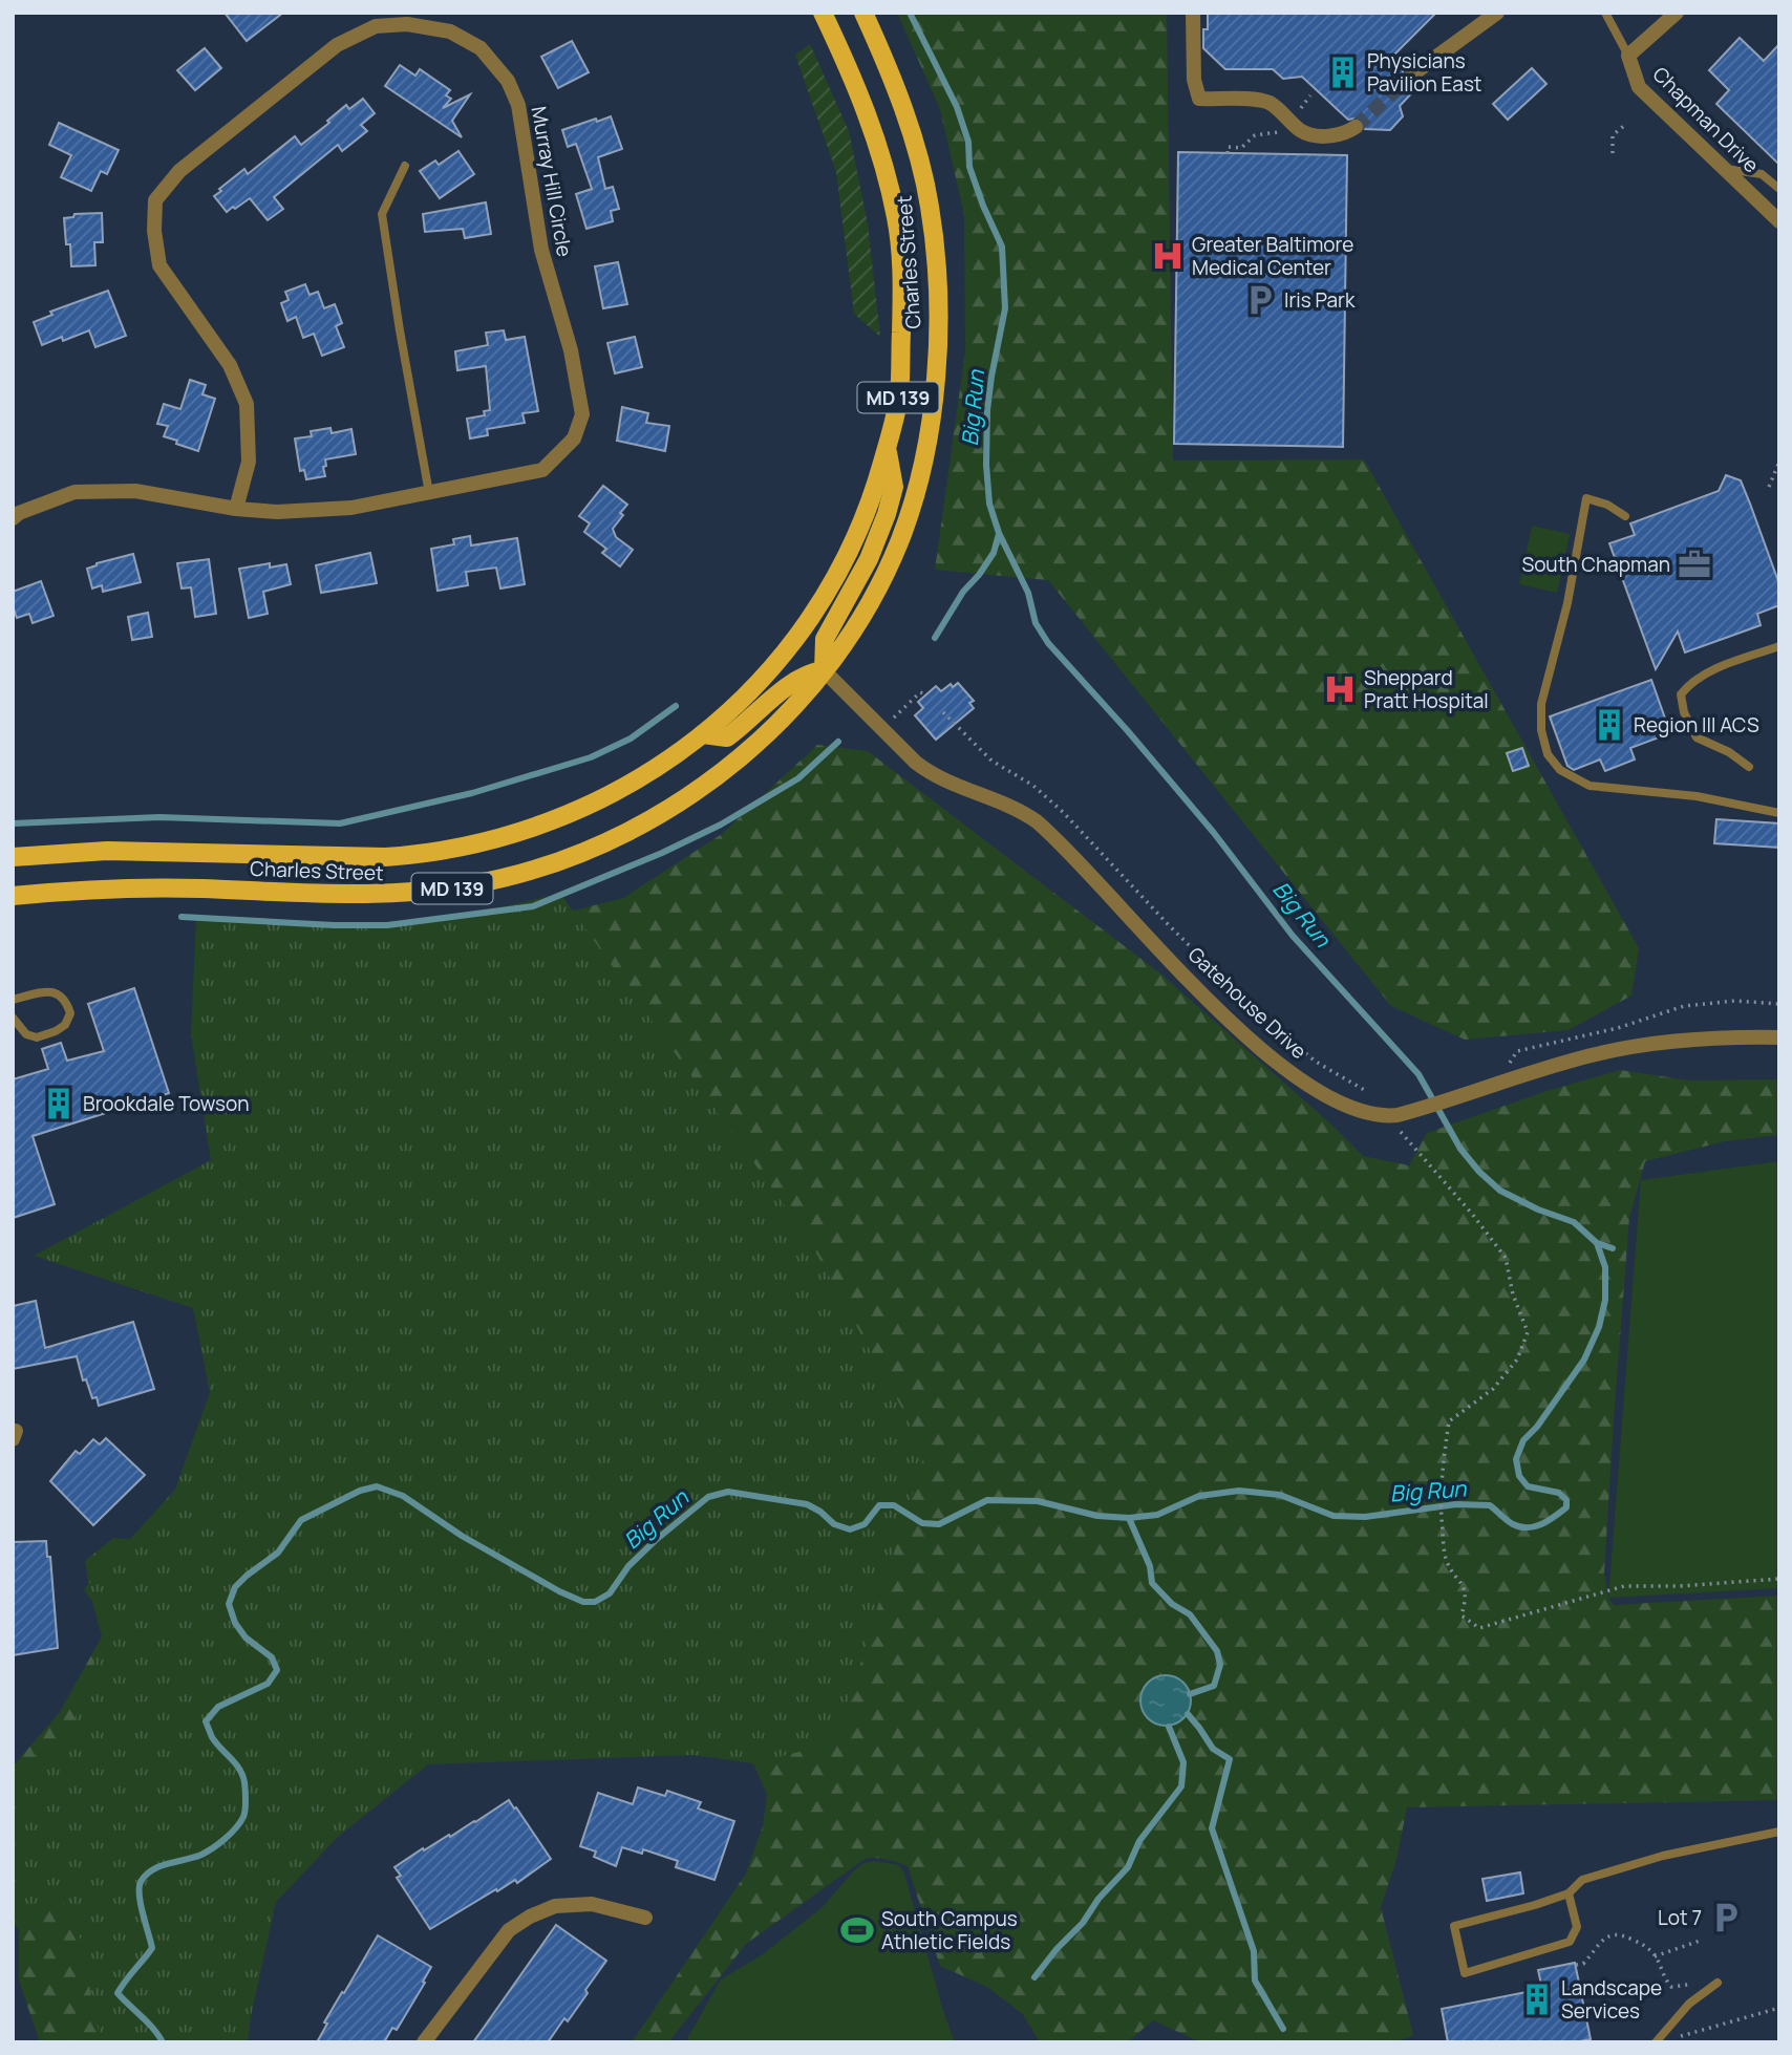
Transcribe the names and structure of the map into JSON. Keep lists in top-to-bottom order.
{
  "streets": {
    "main road": ["Charles Street", "MD 139"],
    "street": ["Chapman Drive", "Murray Hill Circle", "Gatehouse Drive"]
  },
  "crossings": [
    ["Charles Street", "Gatehouse Drive"]
  ],
  "water": ["Big Run"],
  "places": {
    "building": [
      "Physicians Pavilion East",
      "Region III ACS",
      "Brookdale Towson",
      "Landscape Services"
    ],
    "hospital": ["Greater Baltimore Medical Center", "Sheppard Pratt Hospital"],
    "parking": ["Iris Park", "Lot 7"],
    "office": ["South Chapman"],
    "sports": ["South Campus Athletic Fields"]
  }
}
